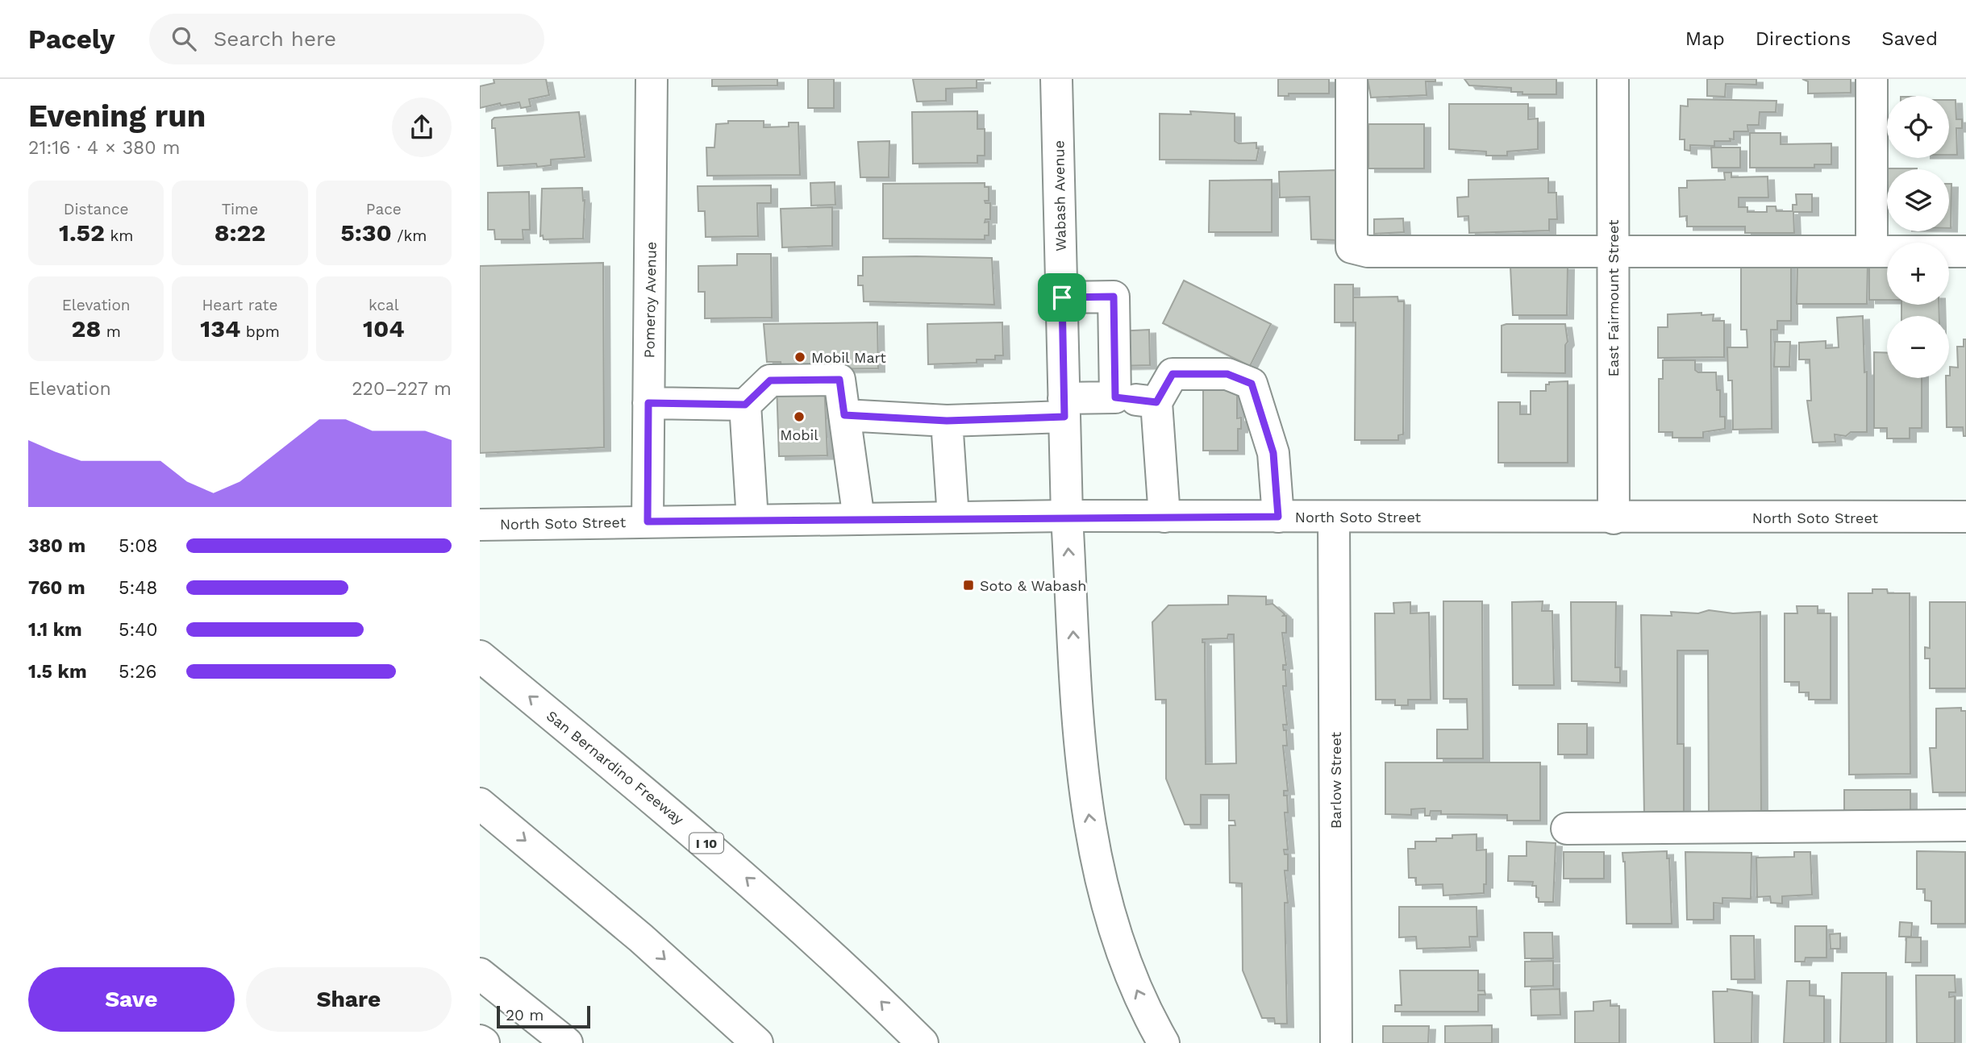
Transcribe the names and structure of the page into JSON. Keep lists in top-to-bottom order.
{
  "streets": {
    "main road": [
      "Wabash Avenue",
      "East Fairmount Street",
      "Pomeroy Avenue",
      "North Soto Street",
      "San Bernardino Freeway",
      "Barlow Street",
      "I 10"
    ]
  },
  "crossings": [
    ["Wabash Avenue", "North Soto Street"],
    ["East Fairmount Street", "North Soto Street"],
    ["Pomeroy Avenue", "North Soto Street"],
    ["North Soto Street", "Barlow Street"]
  ],
  "one_way": ["Wabash Avenue"],
  "places": {
    "other": ["Mobil Mart", "Mobil"],
    "transit": ["Soto & Wabash"]
  },
  "scale_bar": "20 m",
  "page": {
    "header": "Pacely",
    "search": "Search here",
    "nav": ["Map", "Directions", "Saved"],
    "heading": ["Evening run", "21:16 · 4 × 380 m"],
    "map_buttons": ["+", "−"],
    "stats": [
      ["Distance", "1.52 km"],
      ["Time", "8:22"],
      ["Pace", "5:30 /km"],
      ["Elevation", "28 m"],
      ["Heart rate", "134 bpm"],
      ["kcal", "104"]
    ],
    "chart": ["Elevation", "220–227 m"],
    "list": [
      {
        "name": "380 m",
        "note": "5:08"
      },
      {
        "name": "760 m",
        "note": "5:48"
      },
      {
        "name": "1.1 km",
        "note": "5:40"
      },
      {
        "name": "1.5 km",
        "note": "5:26"
      }
    ],
    "buttons": ["Save", "Share"],
    "scale": "20 m"
  }
}
